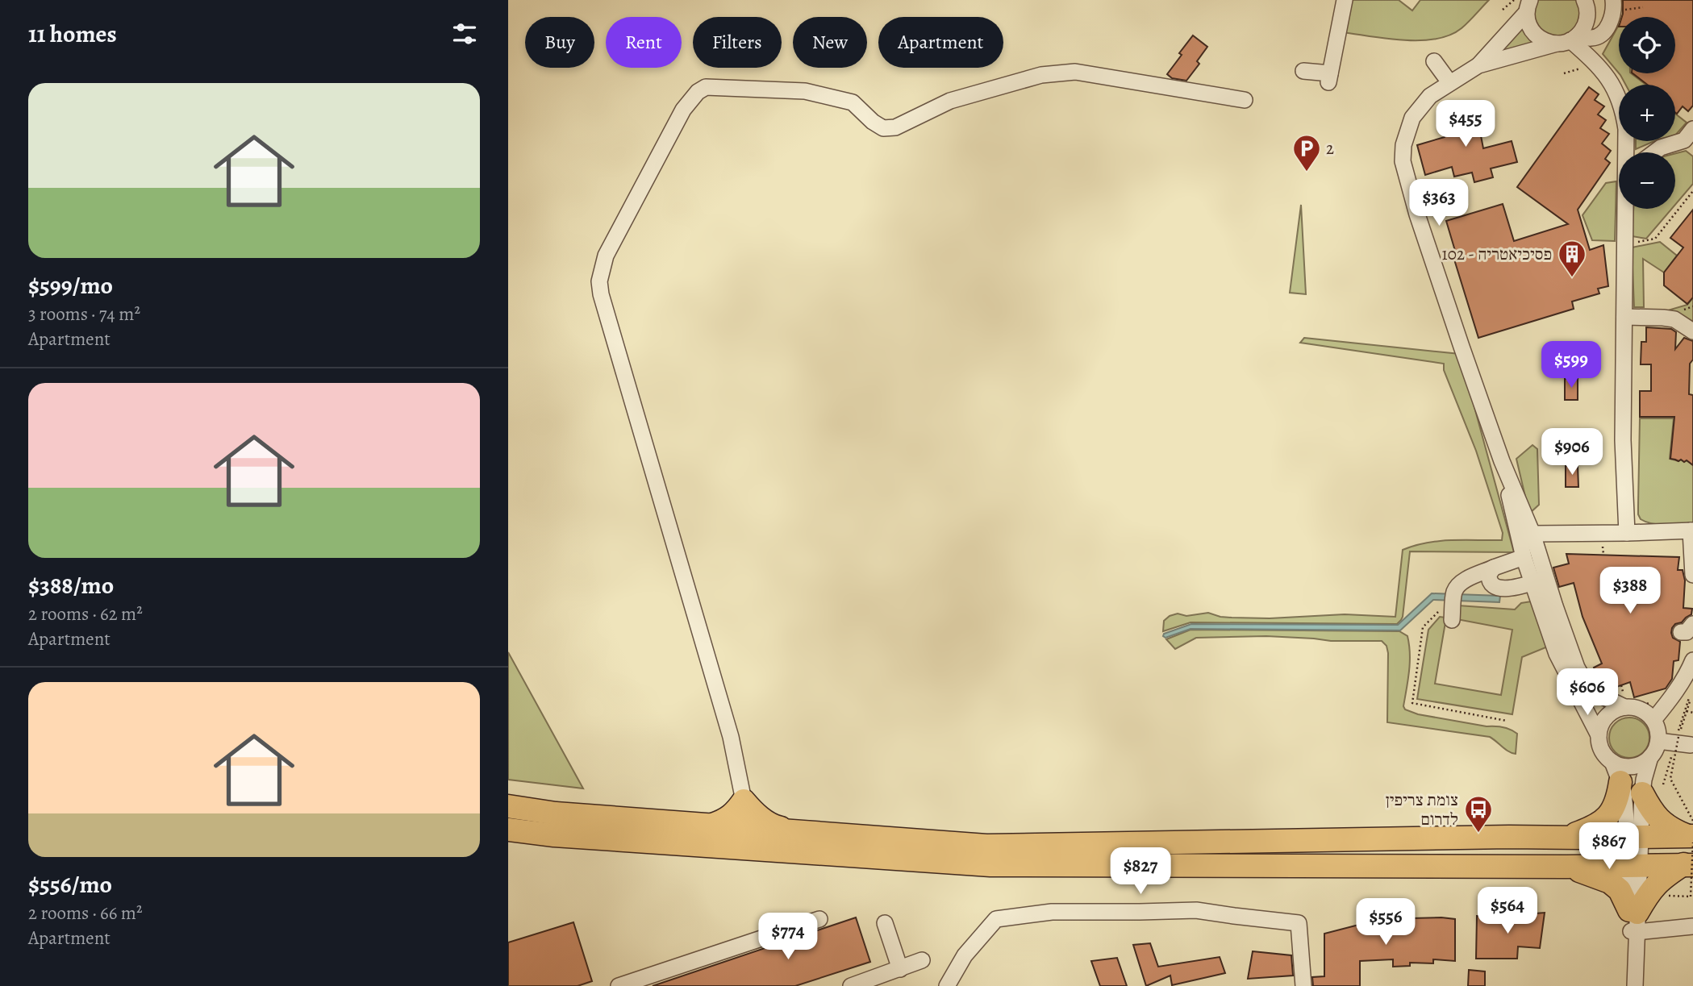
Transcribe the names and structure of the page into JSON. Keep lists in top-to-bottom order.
{
  "places": {
    "parking": ["2"],
    "building": ["102 - פסיכיאטריה"],
    "bus stop": ["צומת צריפין לדרום"]
  },
  "page": {
    "heading": "11 homes",
    "map_buttons": ["+", "−"],
    "chip": [
      "Buy",
      "Rent",
      "Filters",
      "New",
      "Apartment"
    ],
    "list": [
      {
        "name": "$599/mo",
        "note": "3 rooms · 74 m² · Apartment"
      },
      {
        "name": "$388/mo",
        "note": "2 rooms · 62 m² · Apartment"
      },
      {
        "name": "$556/mo",
        "note": "2 rooms · 66 m² · Apartment"
      }
    ],
    "price": [
      "$455",
      "$363",
      "$599",
      "$906",
      "$388",
      "$606",
      "$867",
      "$827",
      "$564",
      "$556",
      "$774"
    ]
  }
}
